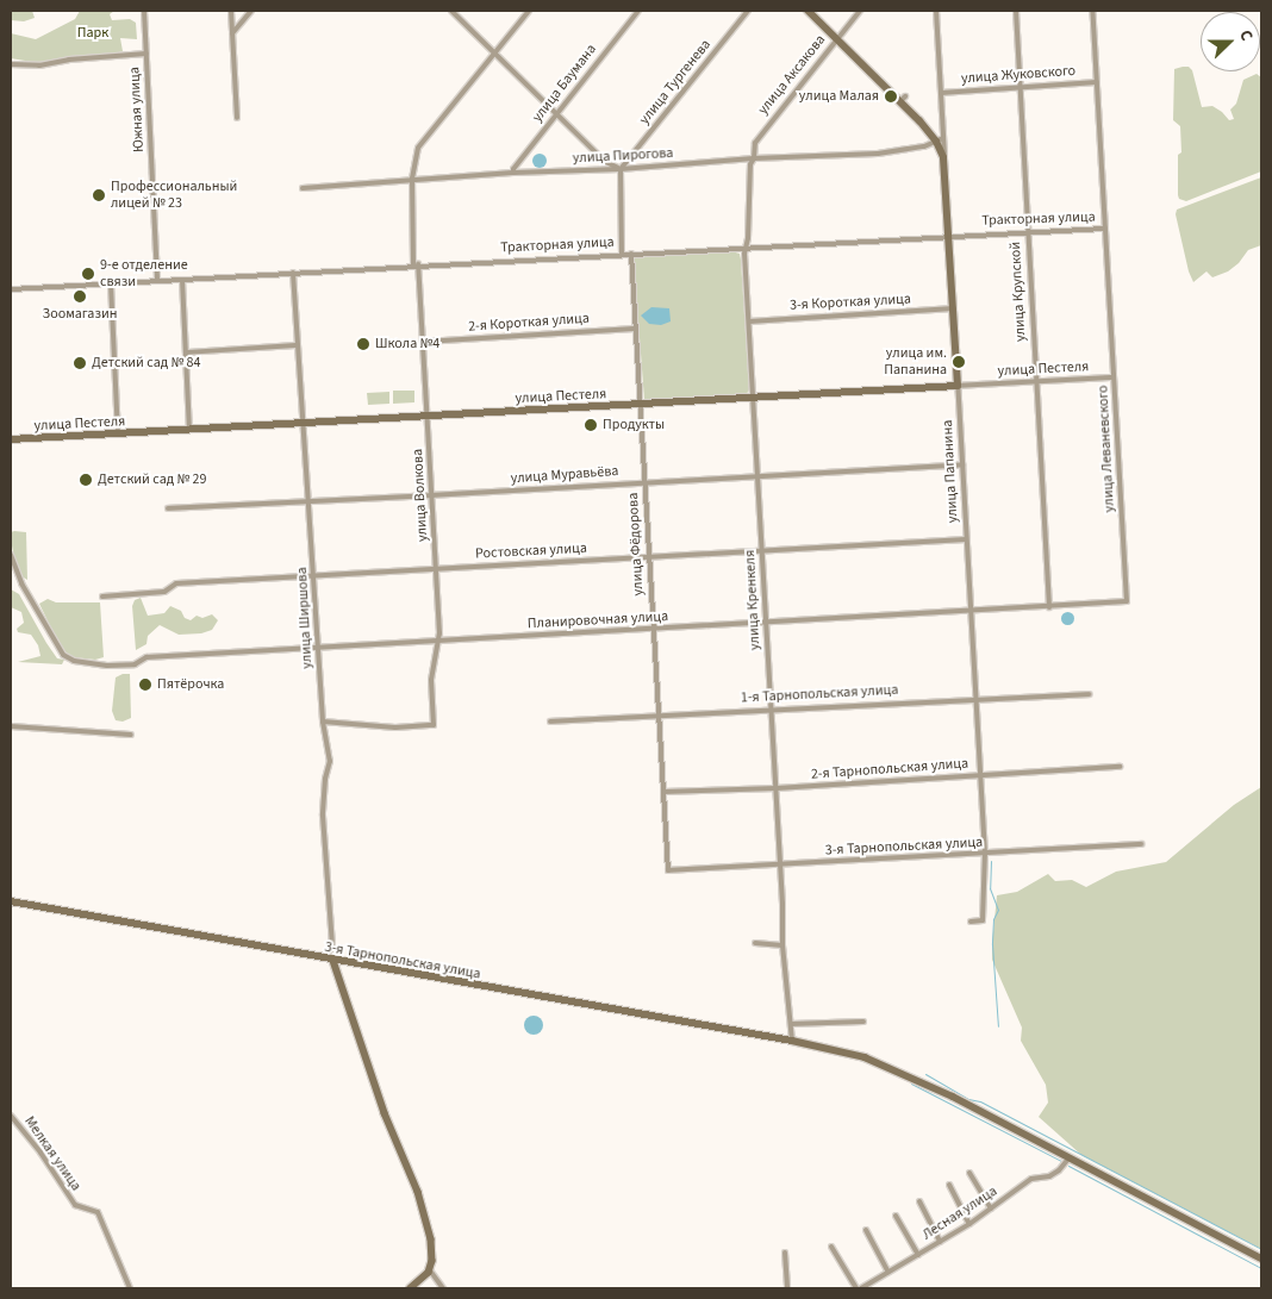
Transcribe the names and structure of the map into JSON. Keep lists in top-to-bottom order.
{
  "streets": {
    "street": [
      "улица Аксакова",
      "улица Жуковского",
      "улица Тургенева",
      "улица Баумана",
      "Южная улица",
      "улица Пирогова",
      "Тракторная улица",
      "улица Крупской",
      "3-я Короткая улица",
      "2-я Короткая улица",
      "улица Пестеля",
      "улица Леваневского",
      "улица Папанина",
      "улица Муравьёва",
      "улица Волкова",
      "улица Фёдорова",
      "Ростовская улица",
      "улица Кренкеля",
      "улица Ширшова",
      "Планировочная улица",
      "1-я Тарнопольская улица",
      "2-я Тарнопольская улица",
      "3-я Тарнопольская улица",
      "Мелкая улица",
      "Лесная улица"
    ]
  },
  "crossings": [
    ["улица Аксакова", "улица Пирогова"],
    ["улица Аксакова", "улица Кренкеля"],
    ["улица Жуковского", "улица Крупской"],
    ["улица Жуковского", "улица Леваневского"],
    ["улица Тургенева", "улица Пирогова"],
    ["улица Баумана", "улица Пирогова"],
    ["Южная улица", "Тракторная улица"],
    ["улица Пирогова", "улица Папанина"],
    ["улица Пирогова", "улица Волкова"],
    ["улица Пирогова", "улица Кренкеля"],
    ["Тракторная улица", "улица Крупской"],
    ["Тракторная улица", "улица Леваневского"],
    ["Тракторная улица", "улица Папанина"],
    ["Тракторная улица", "улица Волкова"],
    ["Тракторная улица", "улица Фёдорова"],
    ["Тракторная улица", "улица Кренкеля"],
    ["Тракторная улица", "улица Ширшова"],
    ["улица Крупской", "улица Пестеля"],
    ["улица Крупской", "Планировочная улица"],
    ["3-я Короткая улица", "улица Папанина"],
    ["3-я Короткая улица", "улица Кренкеля"],
    ["2-я Короткая улица", "улица Волкова"],
    ["2-я Короткая улица", "улица Фёдорова"],
    ["улица Пестеля", "улица Леваневского"],
    ["улица Пестеля", "улица Папанина"],
    ["улица Пестеля", "улица Волкова"],
    ["улица Пестеля", "улица Фёдорова"],
    ["улица Пестеля", "улица Кренкеля"],
    ["улица Пестеля", "улица Ширшова"],
    ["улица Леваневского", "Планировочная улица"],
    ["улица Папанина", "улица Муравьёва"],
    ["улица Папанина", "Ростовская улица"],
    ["улица Папанина", "Планировочная улица"],
    ["улица Папанина", "1-я Тарнопольская улица"],
    ["улица Папанина", "2-я Тарнопольская улица"],
    ["улица Папанина", "3-я Тарнопольская улица"],
    ["улица Муравьёва", "улица Волкова"],
    ["улица Муравьёва", "улица Фёдорова"],
    ["улица Муравьёва", "улица Кренкеля"],
    ["улица Муравьёва", "улица Ширшова"],
    ["улица Волкова", "Ростовская улица"],
    ["улица Волкова", "улица Ширшова"],
    ["улица Волкова", "Планировочная улица"],
    ["улица Фёдорова", "Ростовская улица"],
    ["улица Фёдорова", "Планировочная улица"],
    ["улица Фёдорова", "1-я Тарнопольская улица"],
    ["улица Фёдорова", "2-я Тарнопольская улица"],
    ["улица Фёдорова", "3-я Тарнопольская улица"],
    ["Ростовская улица", "улица Кренкеля"],
    ["Ростовская улица", "улица Ширшова"],
    ["улица Кренкеля", "Планировочная улица"],
    ["улица Кренкеля", "1-я Тарнопольская улица"],
    ["улица Кренкеля", "2-я Тарнопольская улица"],
    ["улица Кренкеля", "3-я Тарнопольская улица"],
    ["улица Ширшова", "Планировочная улица"],
    ["улица Ширшова", "3-я Тарнопольская улица"],
    ["3-я Тарнопольская улица", "Лесная улица"]
  ],
  "parks": ["Парк"],
  "places": [
    "улица Малая",
    "Профессиональный лицей № 23",
    "9-е отделение связи",
    "Зоомагазин",
    "Школа №4",
    "улица им. Папанина",
    "Детский сад № 84",
    "Продукты",
    "Детский сад № 29",
    "Пятёрочка"
  ],
  "north": "right"
}
